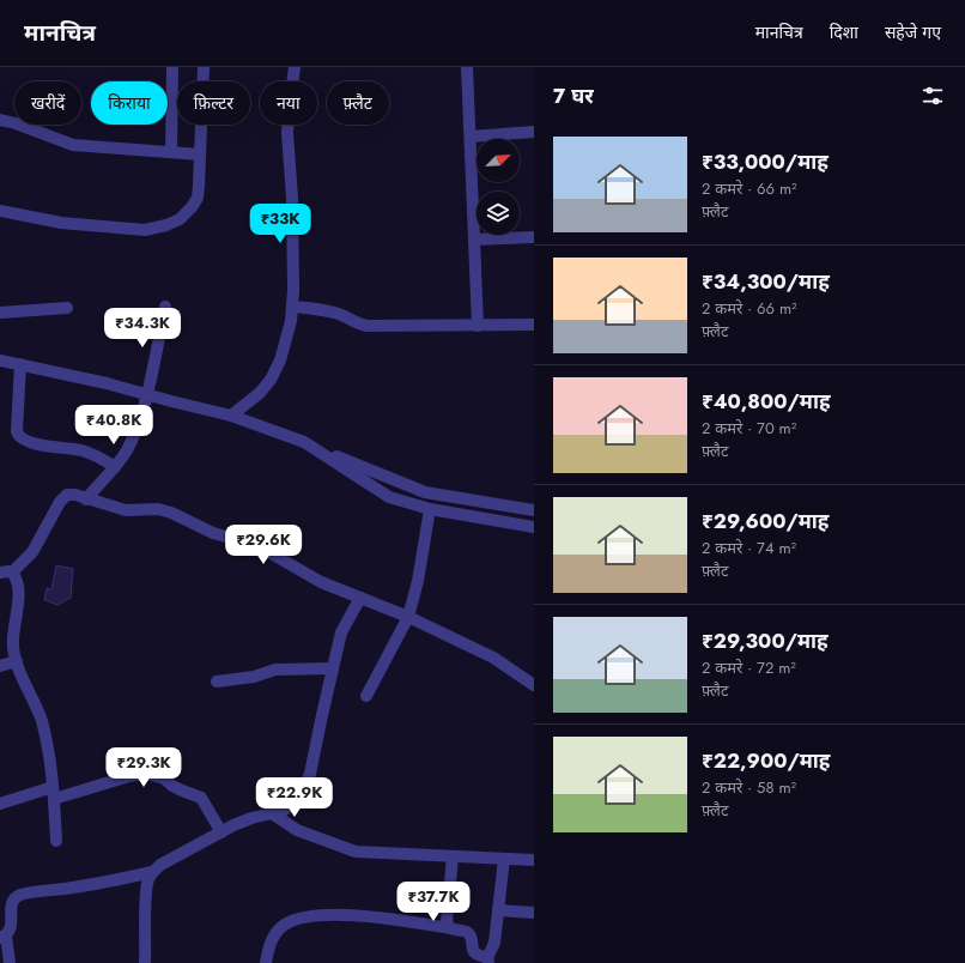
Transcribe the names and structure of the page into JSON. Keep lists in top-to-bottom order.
{
  "north": "top right",
  "page": {
    "header": "मानचित्र",
    "nav": ["मानचित्र", "दिशा", "सहेजे गए"],
    "heading": "7 घर",
    "chip": [
      "खरीदें",
      "किराया",
      "फ़िल्टर",
      "नया",
      "फ़्लैट"
    ],
    "list": [
      {
        "name": "₹33,000/माह",
        "note": "2 कमरे · 66 m² · फ़्लैट"
      },
      {
        "name": "₹34,300/माह",
        "note": "2 कमरे · 66 m² · फ़्लैट"
      },
      {
        "name": "₹40,800/माह",
        "note": "2 कमरे · 70 m² · फ़्लैट"
      },
      {
        "name": "₹29,600/माह",
        "note": "2 कमरे · 74 m² · फ़्लैट"
      },
      {
        "name": "₹29,300/माह",
        "note": "2 कमरे · 72 m² · फ़्लैट"
      },
      {
        "name": "₹22,900/माह",
        "note": "2 कमरे · 58 m² · फ़्लैट"
      }
    ],
    "price": [
      "₹33K",
      "₹34.3K",
      "₹40.8K",
      "₹29.6K",
      "₹29.3K",
      "₹22.9K",
      "₹37.7K"
    ]
  }
}
